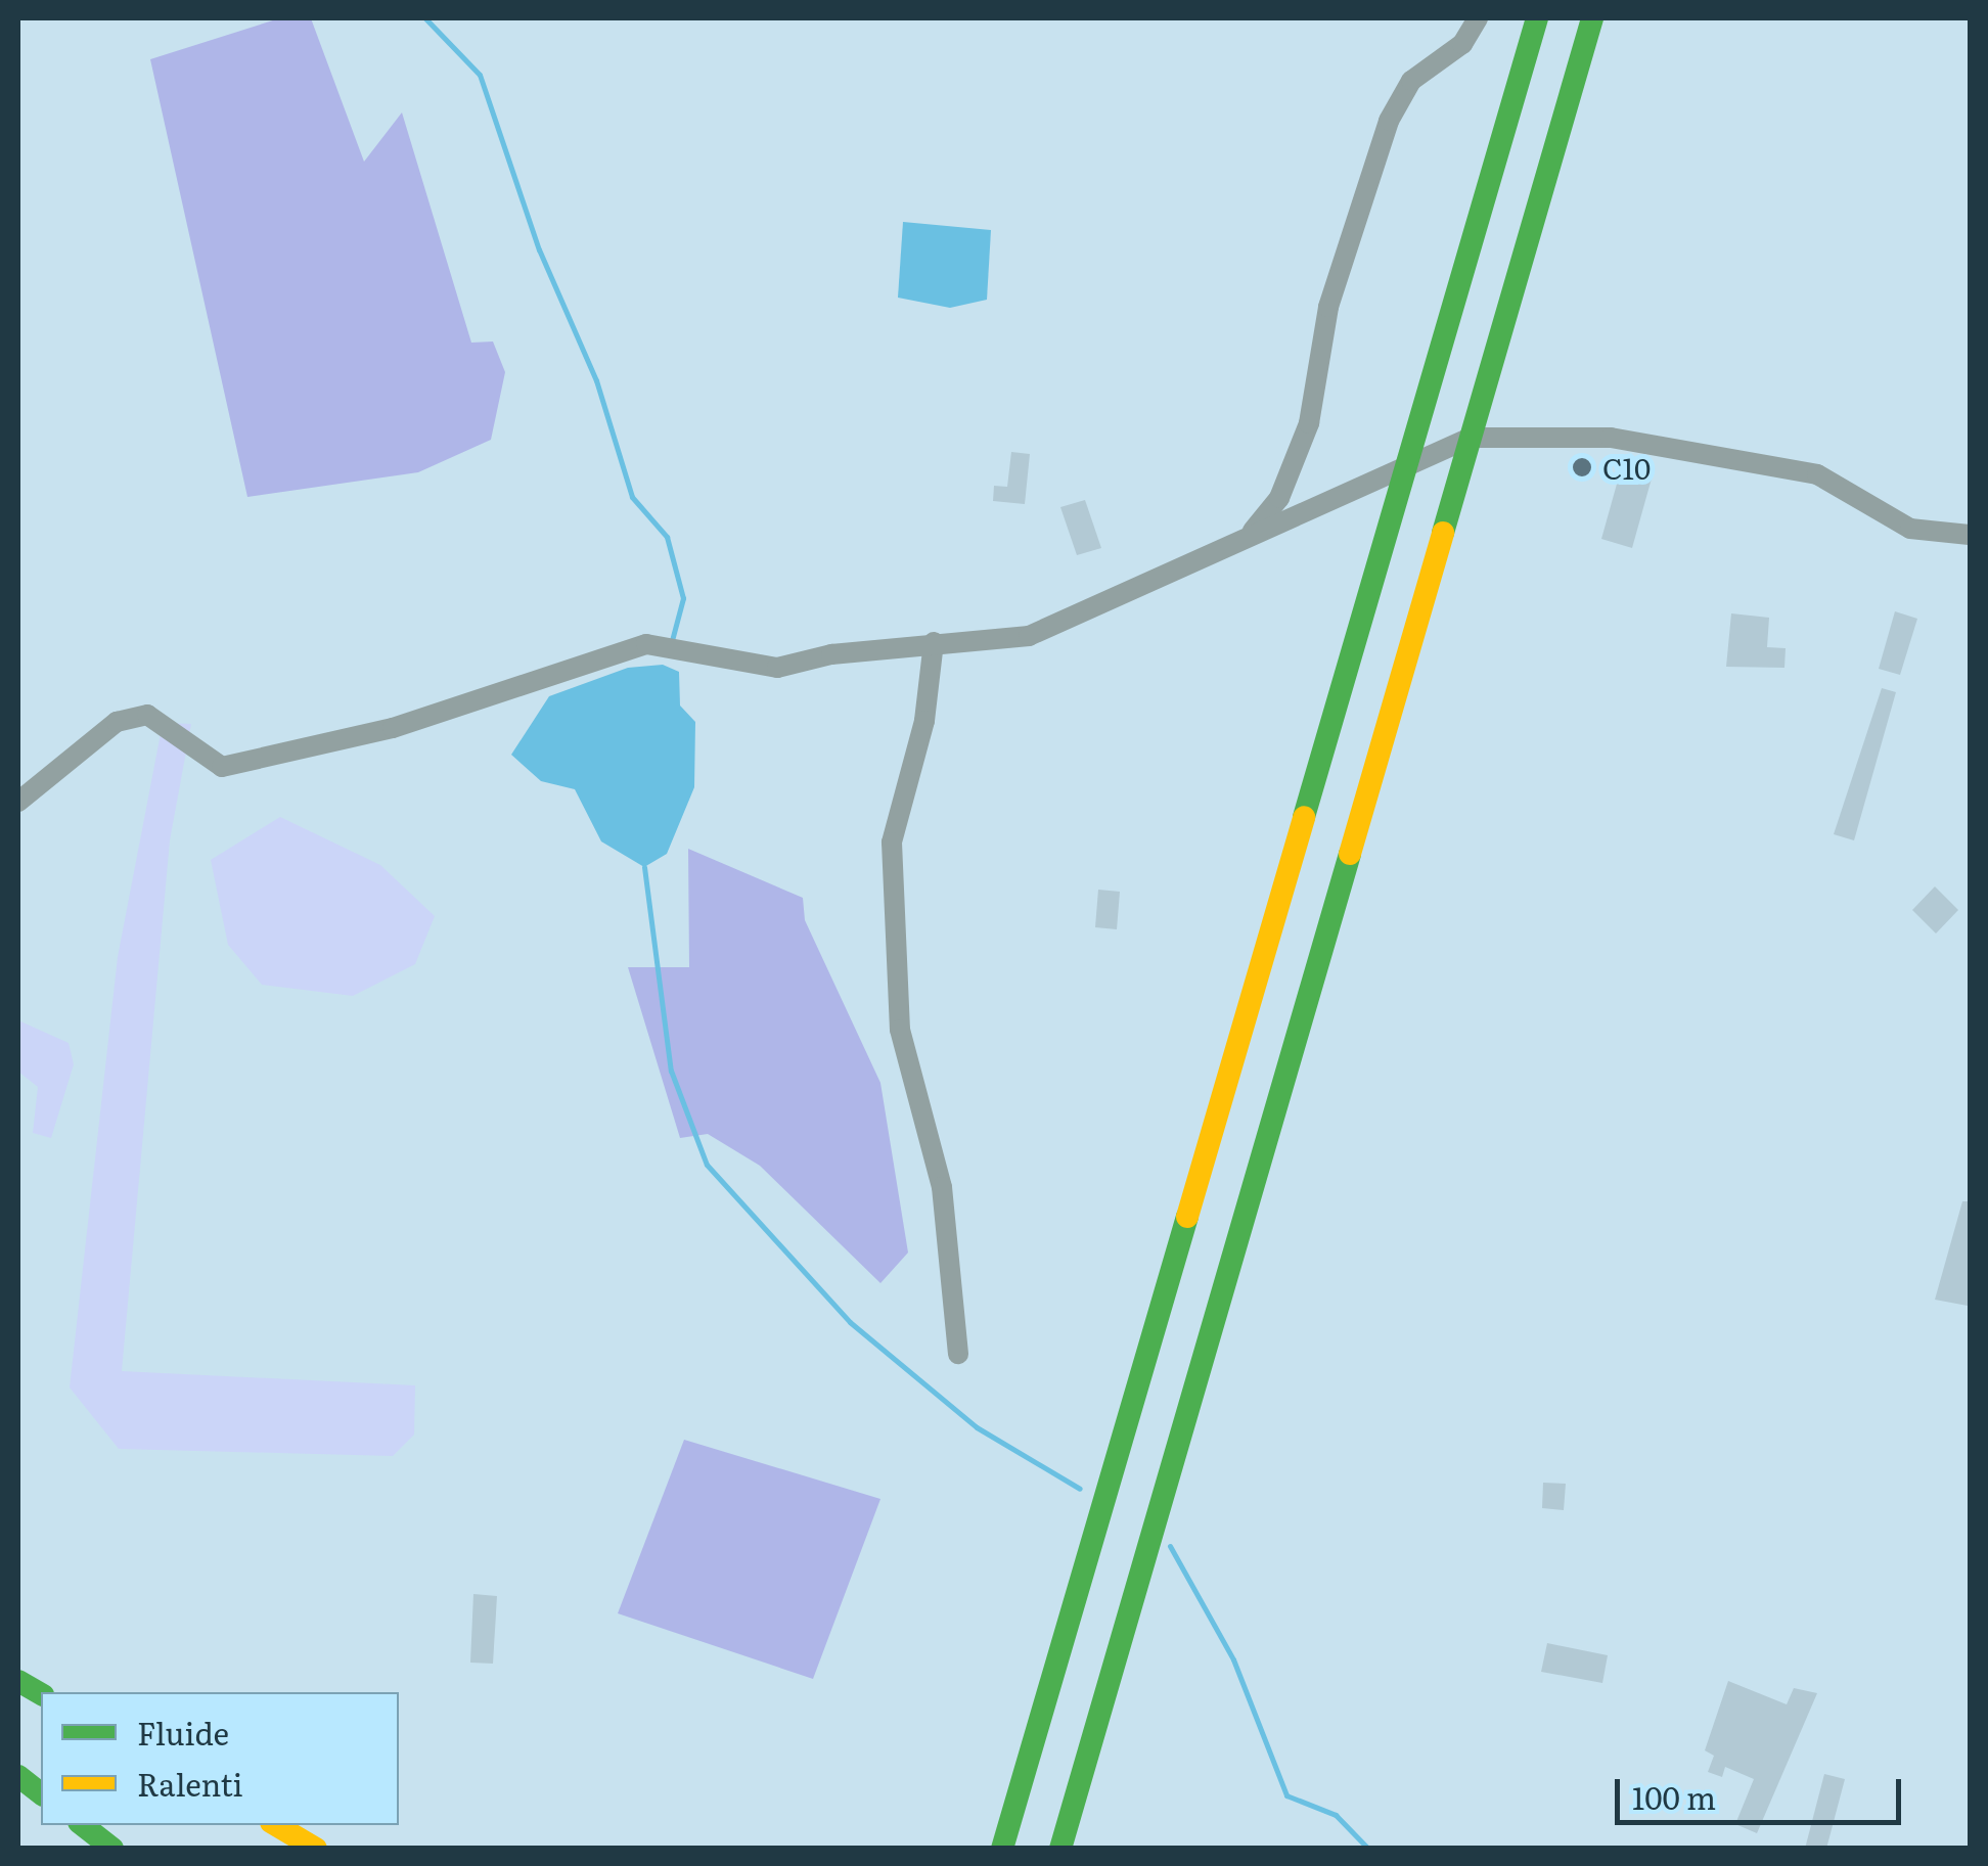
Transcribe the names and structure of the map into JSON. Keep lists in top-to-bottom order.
{
  "places": ["C10"],
  "legend": ["Fluide", "Ralenti"],
  "scale_bar": "100 m"
}
